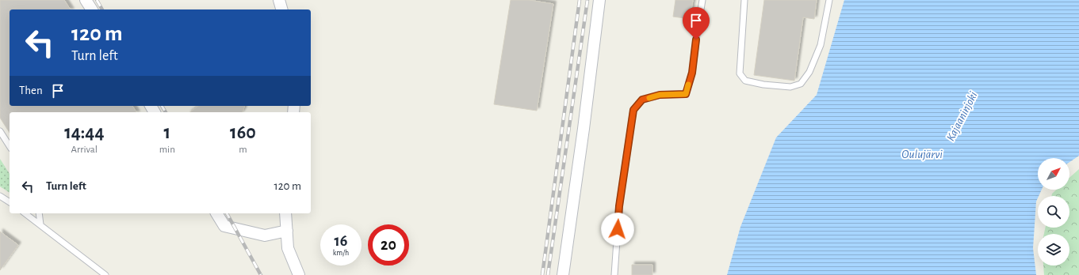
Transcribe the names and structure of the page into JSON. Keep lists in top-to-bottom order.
{
  "water": ["Kajaaninjoki", "Oulujärvi"],
  "north": "top right",
  "page": {
    "turn": ["120 m", "Turn left"],
    "then": "Then",
    "eta": [
      "14:44",
      "Arrival",
      "1",
      "min",
      "160",
      "m"
    ],
    "list": [
      {
        "name": "Turn left",
        "value": "120 m"
      }
    ],
    "speed": "16 km/h",
    "limit": "20"
  }
}
